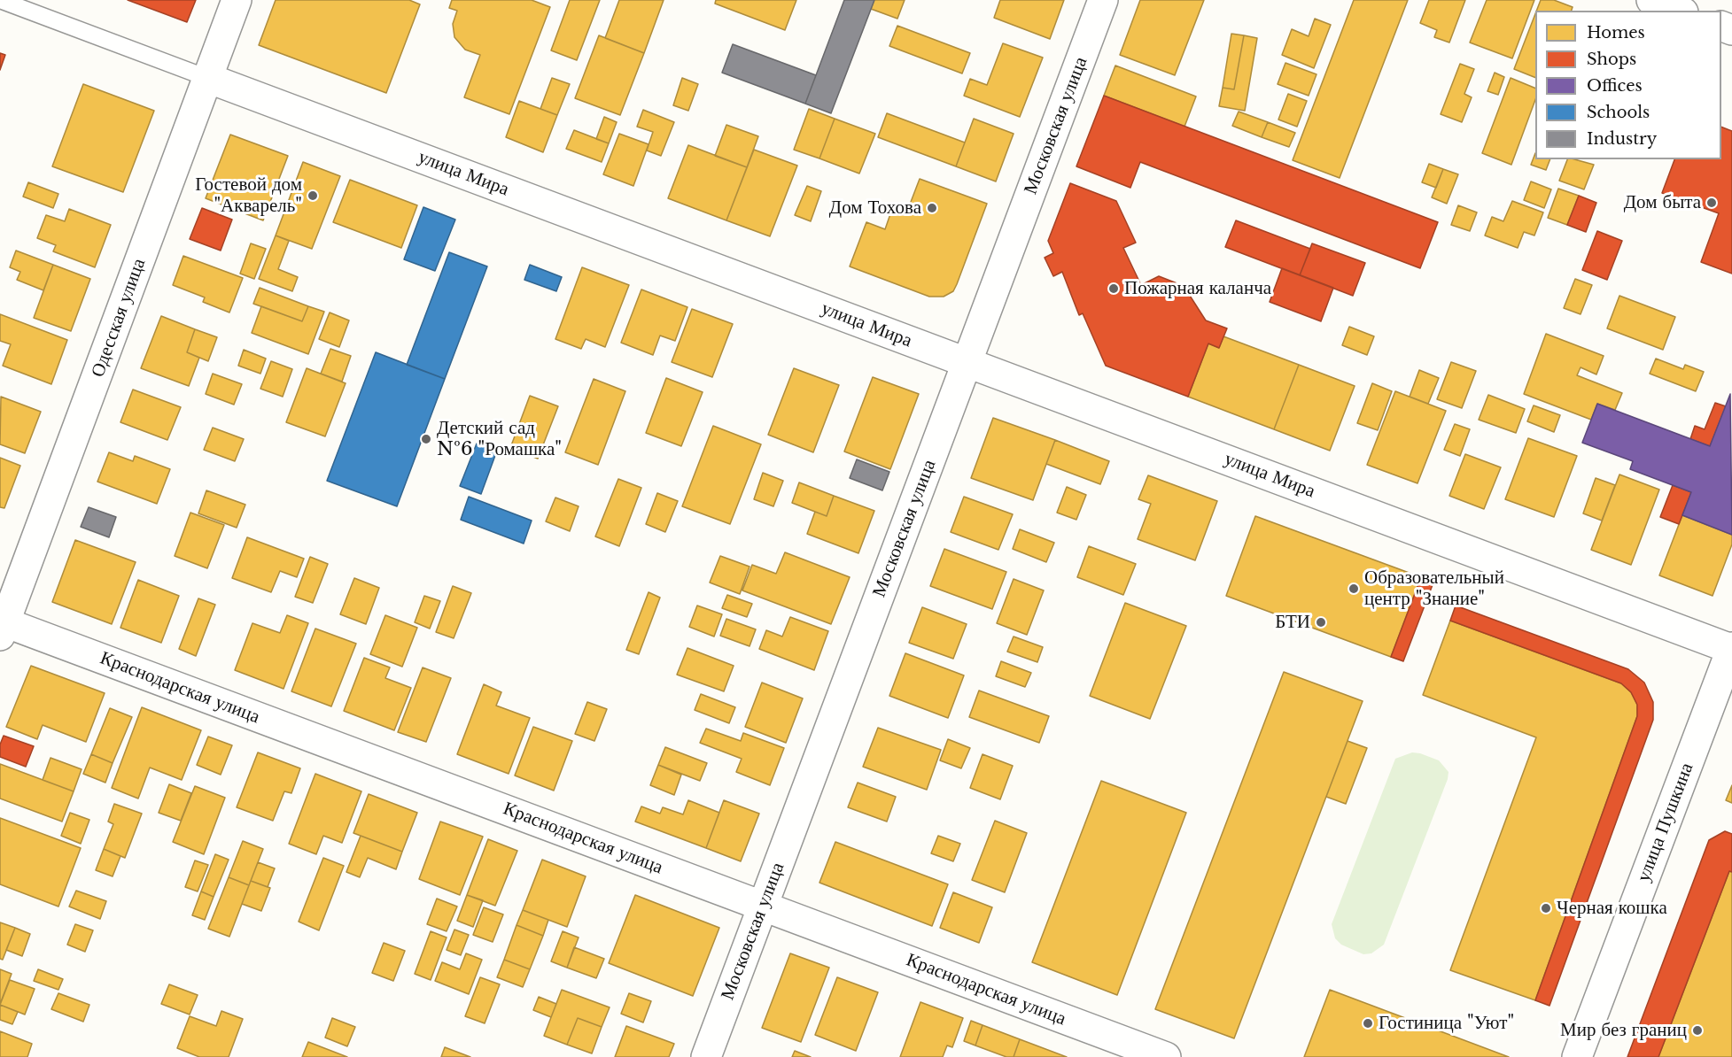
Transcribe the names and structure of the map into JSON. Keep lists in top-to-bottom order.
{
  "streets": {
    "street": [
      "Московская улица",
      "улица Мира",
      "Одесская улица",
      "Краснодарская улица",
      "улица Пушкина"
    ]
  },
  "crossings": [
    ["Московская улица", "улица Мира"],
    ["Московская улица", "Краснодарская улица"],
    ["улица Мира", "Одесская улица"],
    ["улица Мира", "улица Пушкина"],
    ["Одесская улица", "Краснодарская улица"]
  ],
  "places": [
    "Гостевой дом \"Акварель\"",
    "Дом быта",
    "Дом Тохова",
    "Пожарная каланча",
    "Детский сад №6 \"Ромашка\"",
    "Образовательный центр \"Знание\"",
    "БТИ",
    "Черная кошка",
    "Гостиница \"Уют\"",
    "Мир без границ"
  ],
  "legend": [
    "Homes",
    "Shops",
    "Offices",
    "Schools",
    "Industry"
  ]
}
